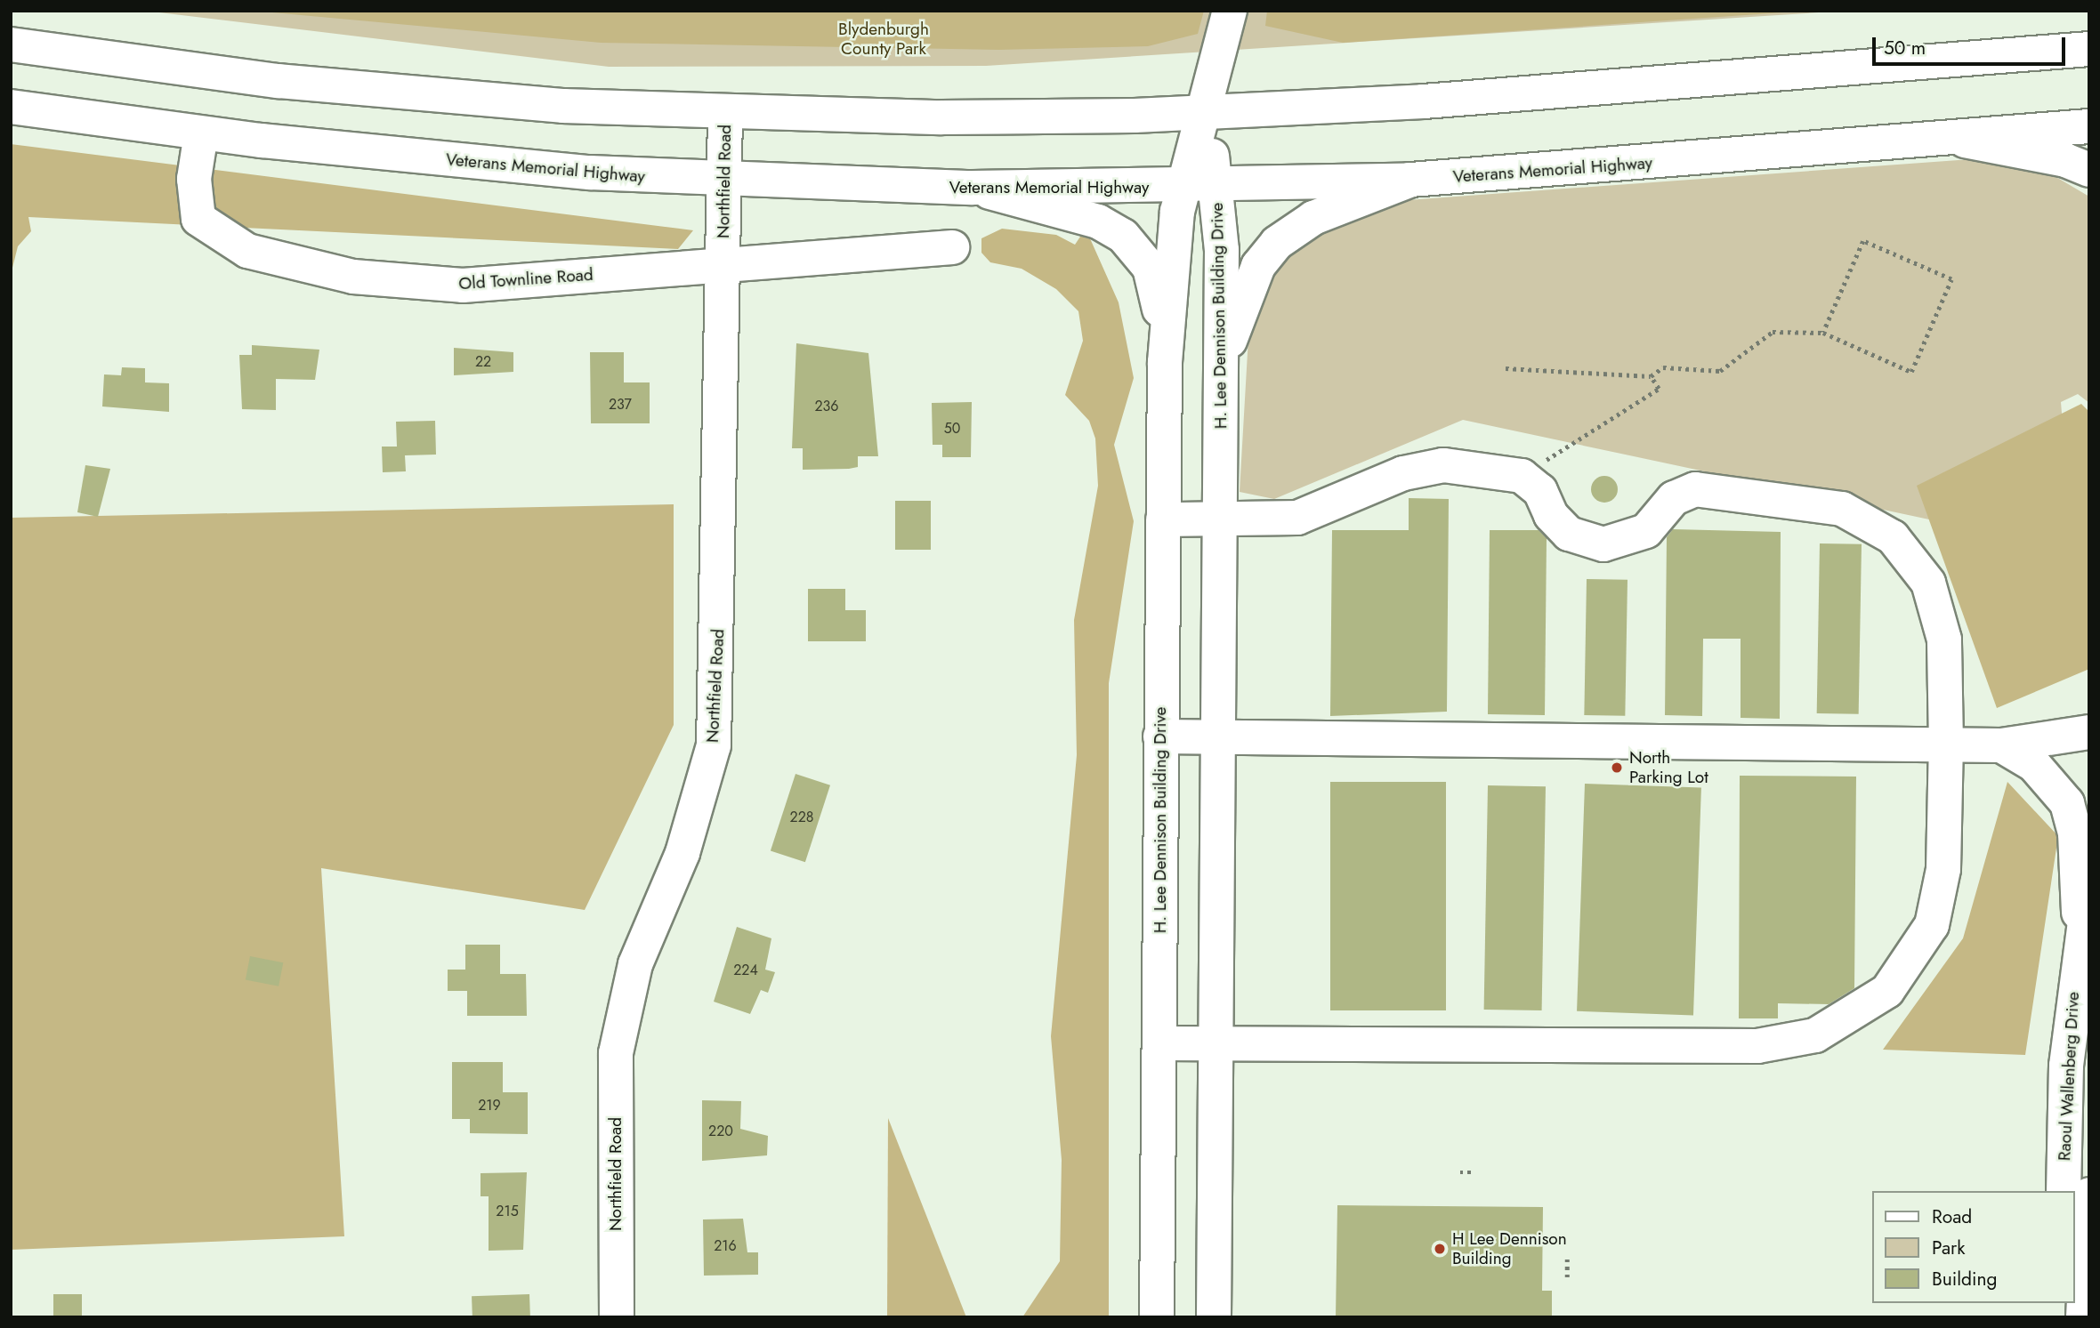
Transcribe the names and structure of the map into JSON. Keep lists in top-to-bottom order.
{
  "streets": {
    "main road": [
      "Veterans Memorial Highway",
      "Northfield Road",
      "Old Townline Road",
      "H. Lee Dennison Building Drive",
      "Raoul Wallenberg Drive"
    ]
  },
  "crossings": [
    ["Veterans Memorial Highway", "Northfield Road"],
    ["Veterans Memorial Highway", "Old Townline Road"],
    ["Veterans Memorial Highway", "H. Lee Dennison Building Drive"],
    ["Northfield Road", "Old Townline Road"]
  ],
  "parks": ["Blydenburgh County Park"],
  "places": ["North Parking Lot", "H Lee Dennison Building"],
  "house_numbers": [
    "22",
    "237",
    "236",
    "50",
    "228",
    "224",
    "219",
    "220",
    "215",
    "216"
  ],
  "legend": ["Road", "Park", "Building"],
  "scale_bar": "50 m"
}
